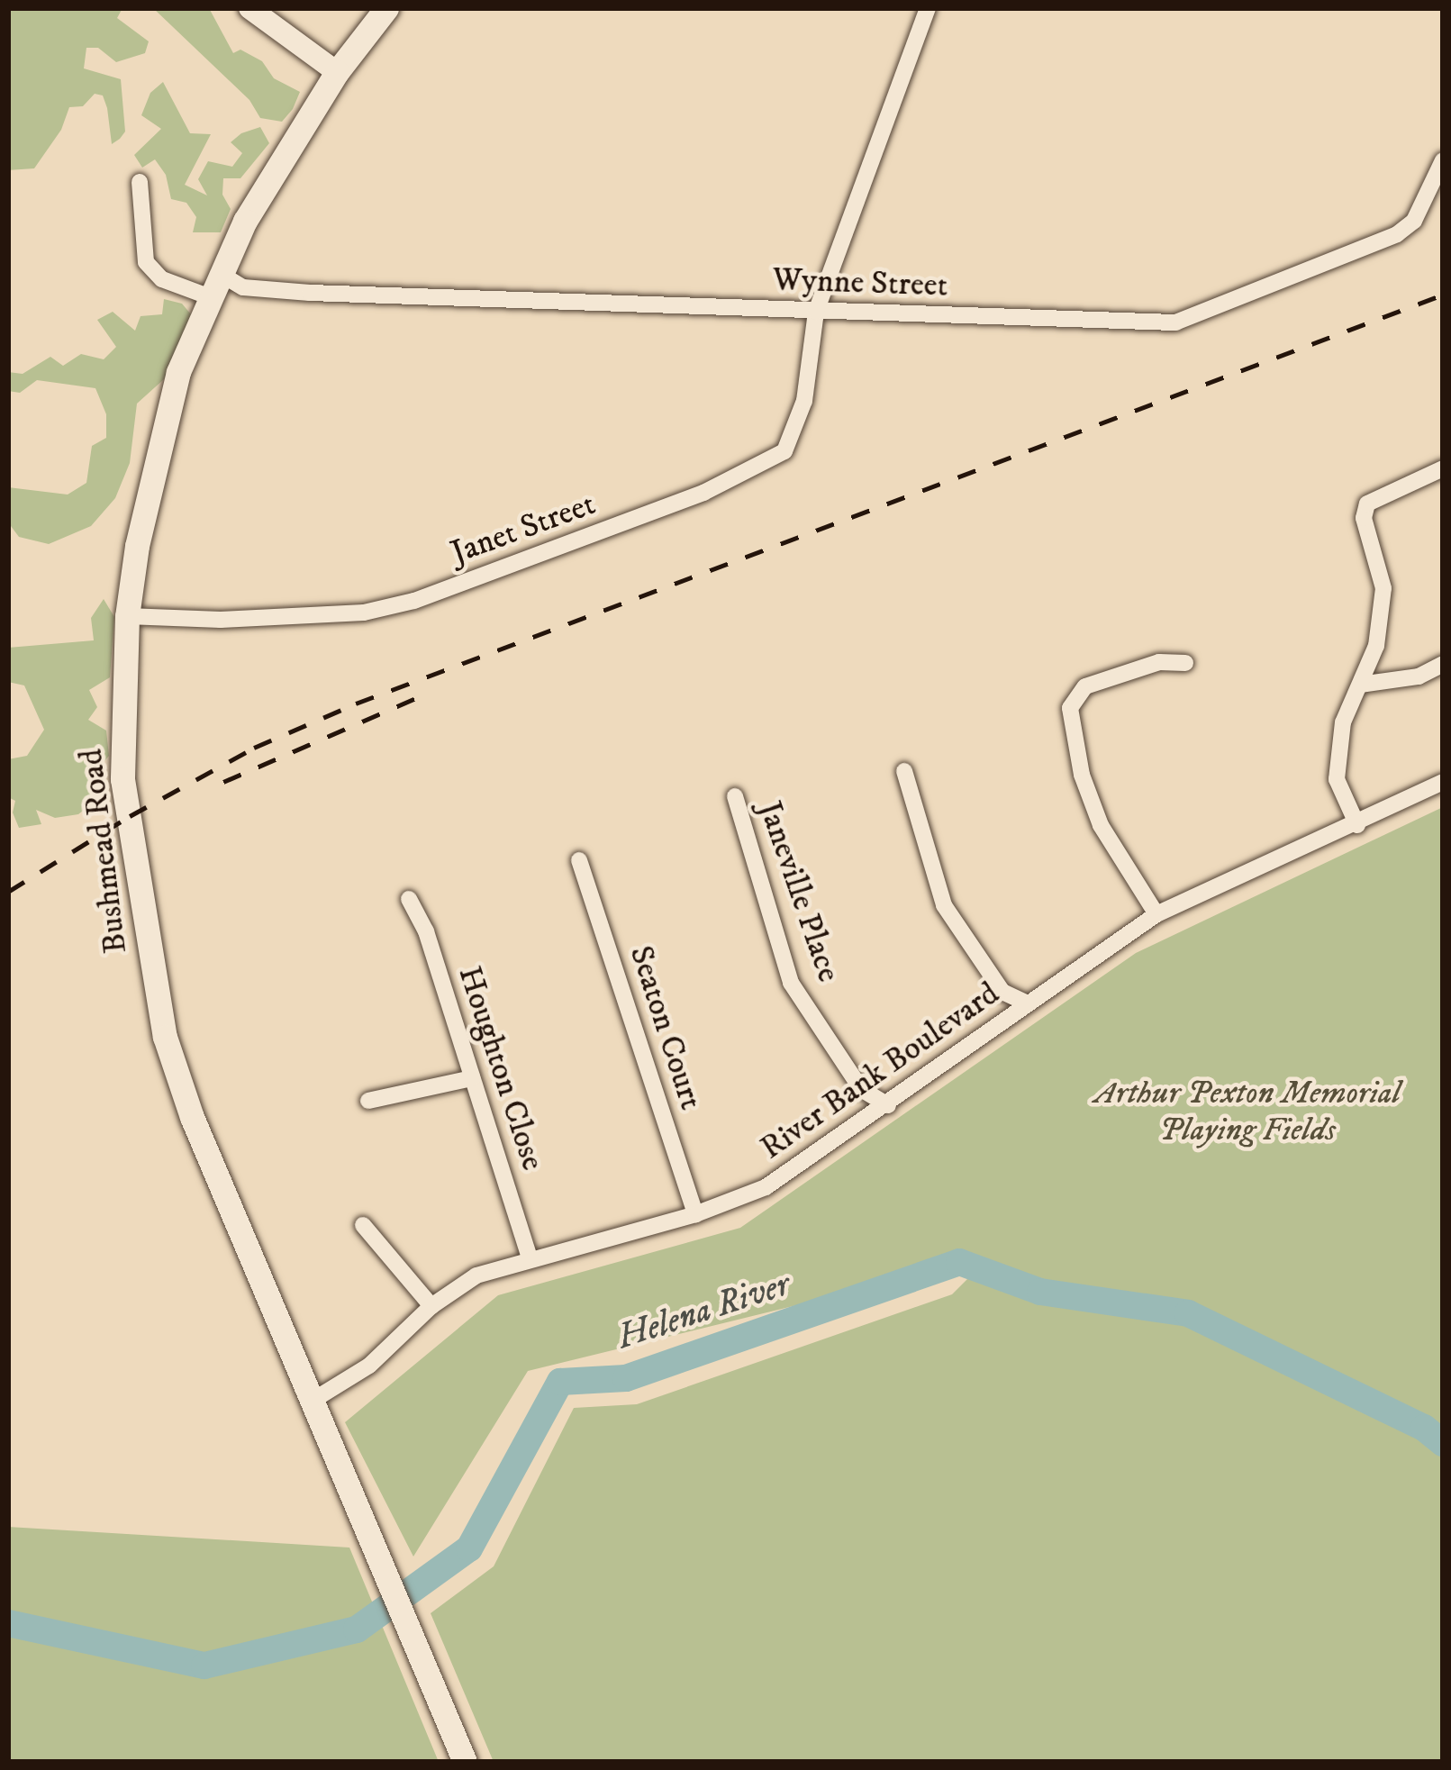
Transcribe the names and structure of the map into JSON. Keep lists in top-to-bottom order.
{
  "streets": {
    "main road": ["Bushmead Road"],
    "street": [
      "Wynne Street",
      "Janet Street",
      "Janeville Place",
      "Seaton Court",
      "Houghton Close",
      "River Bank Boulevard"
    ]
  },
  "crossings": [
    ["Wynne Street", "Janet Street"],
    ["Wynne Street", "Bushmead Road"],
    ["Janet Street", "Bushmead Road"],
    ["Bushmead Road", "River Bank Boulevard"],
    ["Janeville Place", "River Bank Boulevard"],
    ["Seaton Court", "River Bank Boulevard"],
    ["Houghton Close", "River Bank Boulevard"]
  ],
  "water": ["Helena River"],
  "parks": ["Arthur Pexton Memorial Playing Fields"]
}
